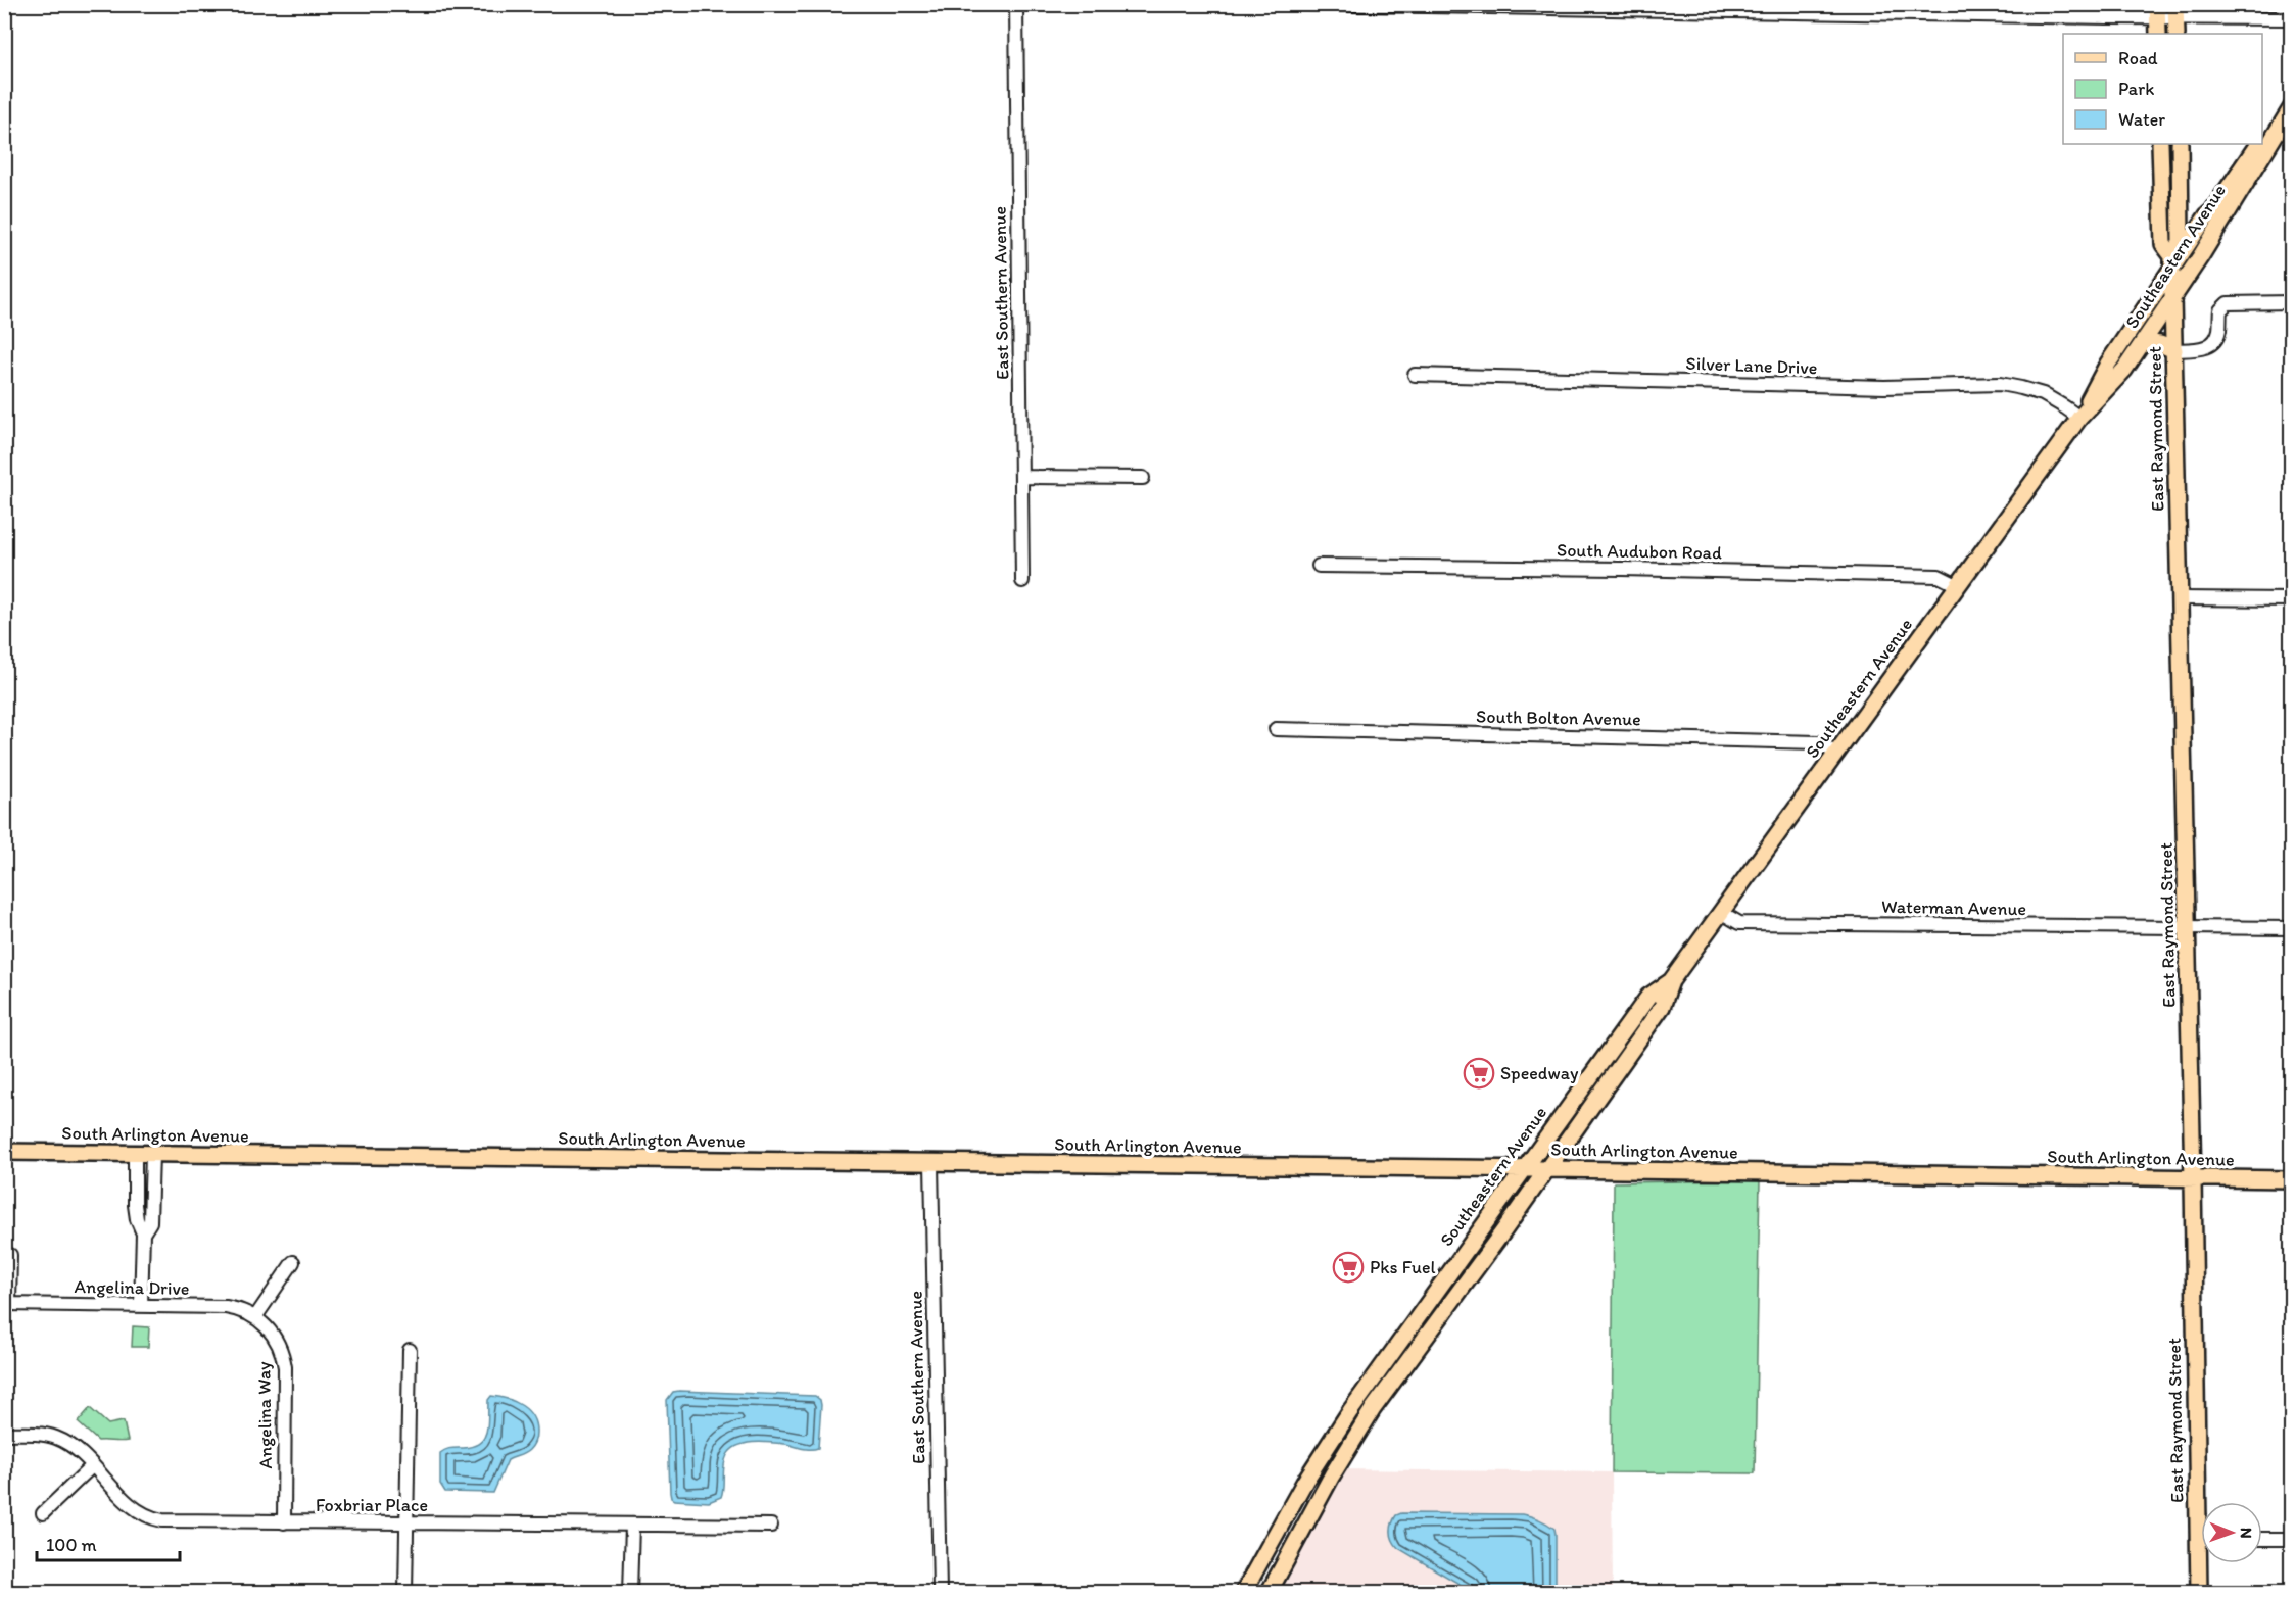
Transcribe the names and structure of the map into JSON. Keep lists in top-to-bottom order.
{
  "streets": {
    "main road": ["Southeastern Avenue", "East Raymond Street", "South Arlington Avenue"],
    "street": [
      "East Southern Avenue",
      "Silver Lane Drive",
      "South Audubon Road",
      "South Bolton Avenue",
      "Waterman Avenue",
      "Angelina Drive",
      "Angelina Way",
      "Foxbriar Place"
    ]
  },
  "crossings": [
    ["Southeastern Avenue", "Silver Lane Drive"],
    ["Southeastern Avenue", "East Raymond Street"],
    ["Southeastern Avenue", "South Audubon Road"],
    ["Southeastern Avenue", "South Bolton Avenue"],
    ["Southeastern Avenue", "Waterman Avenue"],
    ["Southeastern Avenue", "South Arlington Avenue"],
    ["East Southern Avenue", "South Arlington Avenue"],
    ["East Raymond Street", "Waterman Avenue"],
    ["East Raymond Street", "South Arlington Avenue"],
    ["Angelina Drive", "Angelina Way"],
    ["Angelina Way", "Foxbriar Place"]
  ],
  "places": {
    "supermarket": ["Speedway", "Pks Fuel"]
  },
  "legend": ["Road", "Park", "Water"],
  "scale_bar": "100 m",
  "north": "right"
}
